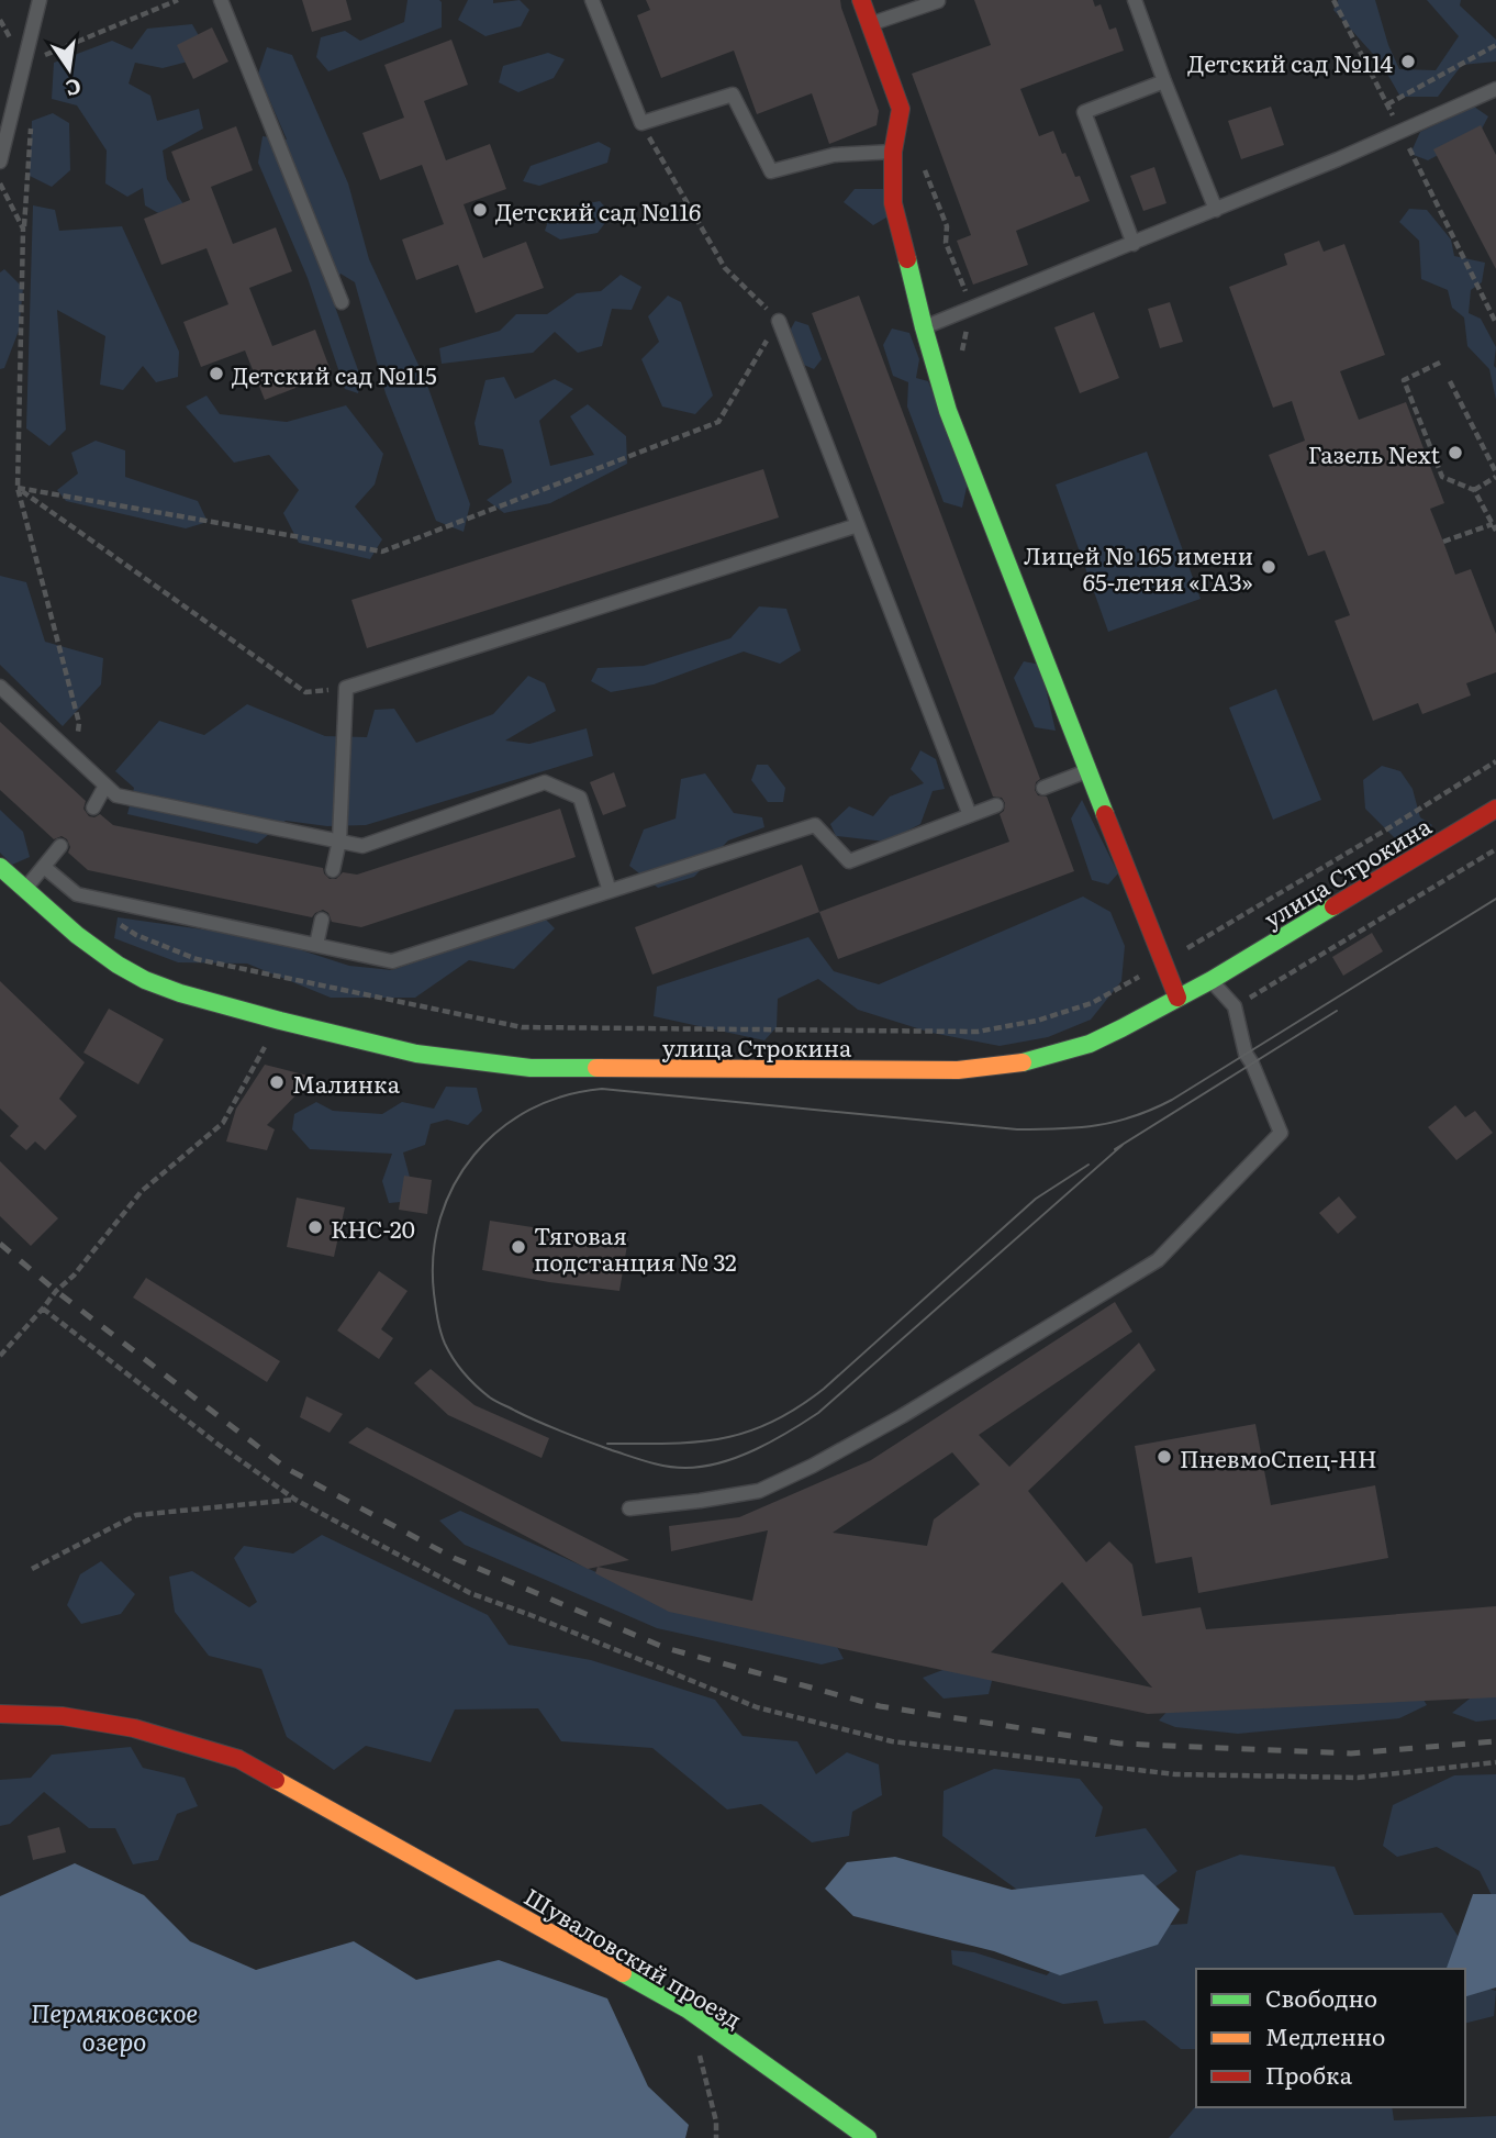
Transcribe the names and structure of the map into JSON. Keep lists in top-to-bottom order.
{
  "streets": {
    "street": ["улица Строкина", "Шуваловский проезд"]
  },
  "water": ["Пермяковское озеро"],
  "places": [
    "Детский сад №114",
    "Детский сад №116",
    "Детский сад №115",
    "Газель Next",
    "Лицей № 165 имени 65-летия «ГАЗ»",
    "Малинка",
    "КНС-20",
    "Тяговая подстанция № 32",
    "ПневмоСпец-НН"
  ],
  "legend": ["Свободно", "Медленно", "Пробка"],
  "north": "bottom"
}
